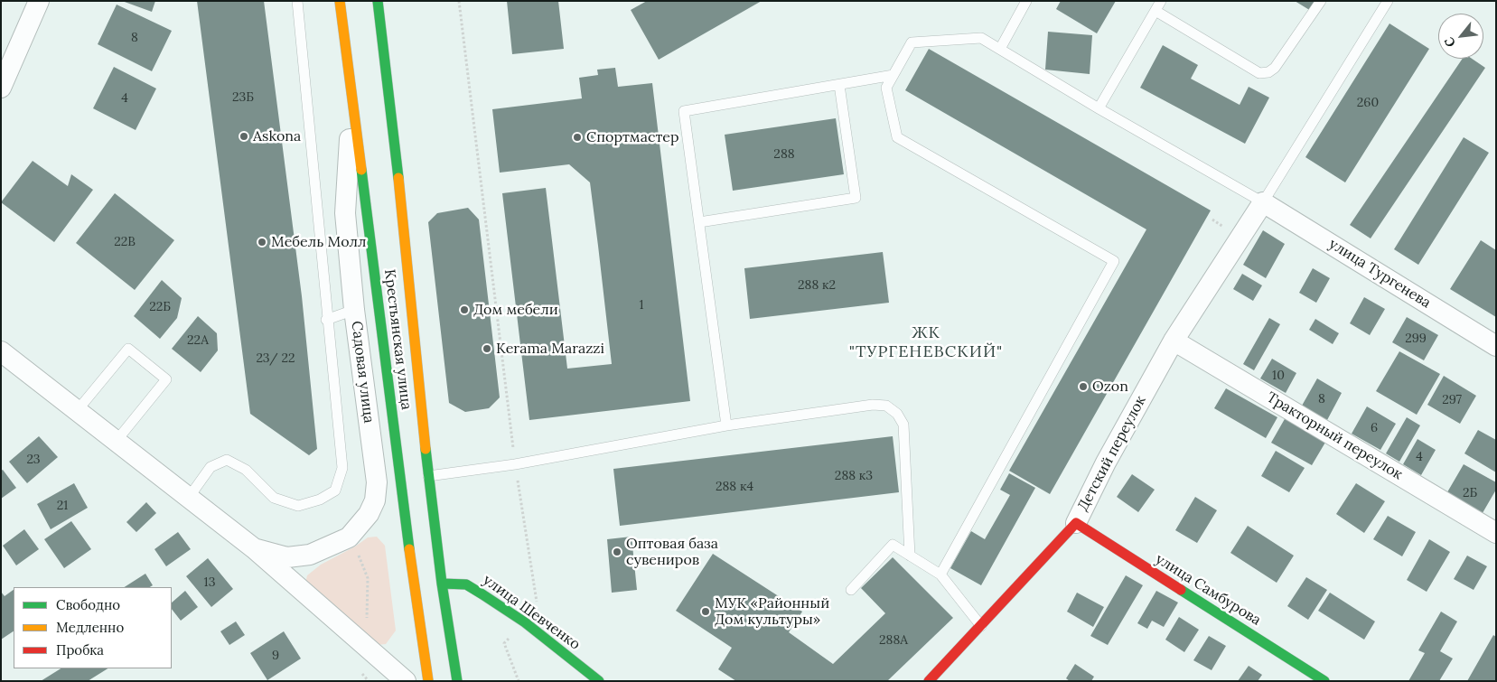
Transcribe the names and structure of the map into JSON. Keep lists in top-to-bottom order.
{
  "streets": {
    "main road": [
      "Крестьянская улица",
      "Детский переулок",
      "улица Самбурова",
      "улица Шевченко"
    ],
    "street": ["улица Тургенева", "Садовая улица", "Тракторный переулок"]
  },
  "crossings": [
    ["улица Тургенева", "Детский переулок"],
    ["Крестьянская улица", "Садовая улица"],
    ["Крестьянская улица", "улица Шевченко"],
    ["Тракторный переулок", "Детский переулок"],
    ["Детский переулок", "улица Самбурова"]
  ],
  "districts": ["ЖК \"ТУРГЕНЕВСКИЙ\""],
  "places": [
    "Askona",
    "Спортмастер",
    "Мебель Молл",
    "Дом мебели",
    "Kerama Marazzi",
    "Ozon",
    "Оптовая база сувениров",
    "МУК «Районный Дом культуры»"
  ],
  "house_numbers": [
    "8",
    "23Б",
    "4",
    "260",
    "288",
    "22В",
    "288 к2",
    "1",
    "22Б",
    "299",
    "22А",
    "23/ 22",
    "10",
    "8",
    "297",
    "6",
    "4",
    "23",
    "288 к3",
    "288 к4",
    "2Б",
    "21",
    "13",
    "288А",
    "9"
  ],
  "legend": ["Свободно", "Медленно", "Пробка"],
  "north": "bottom left"
}
